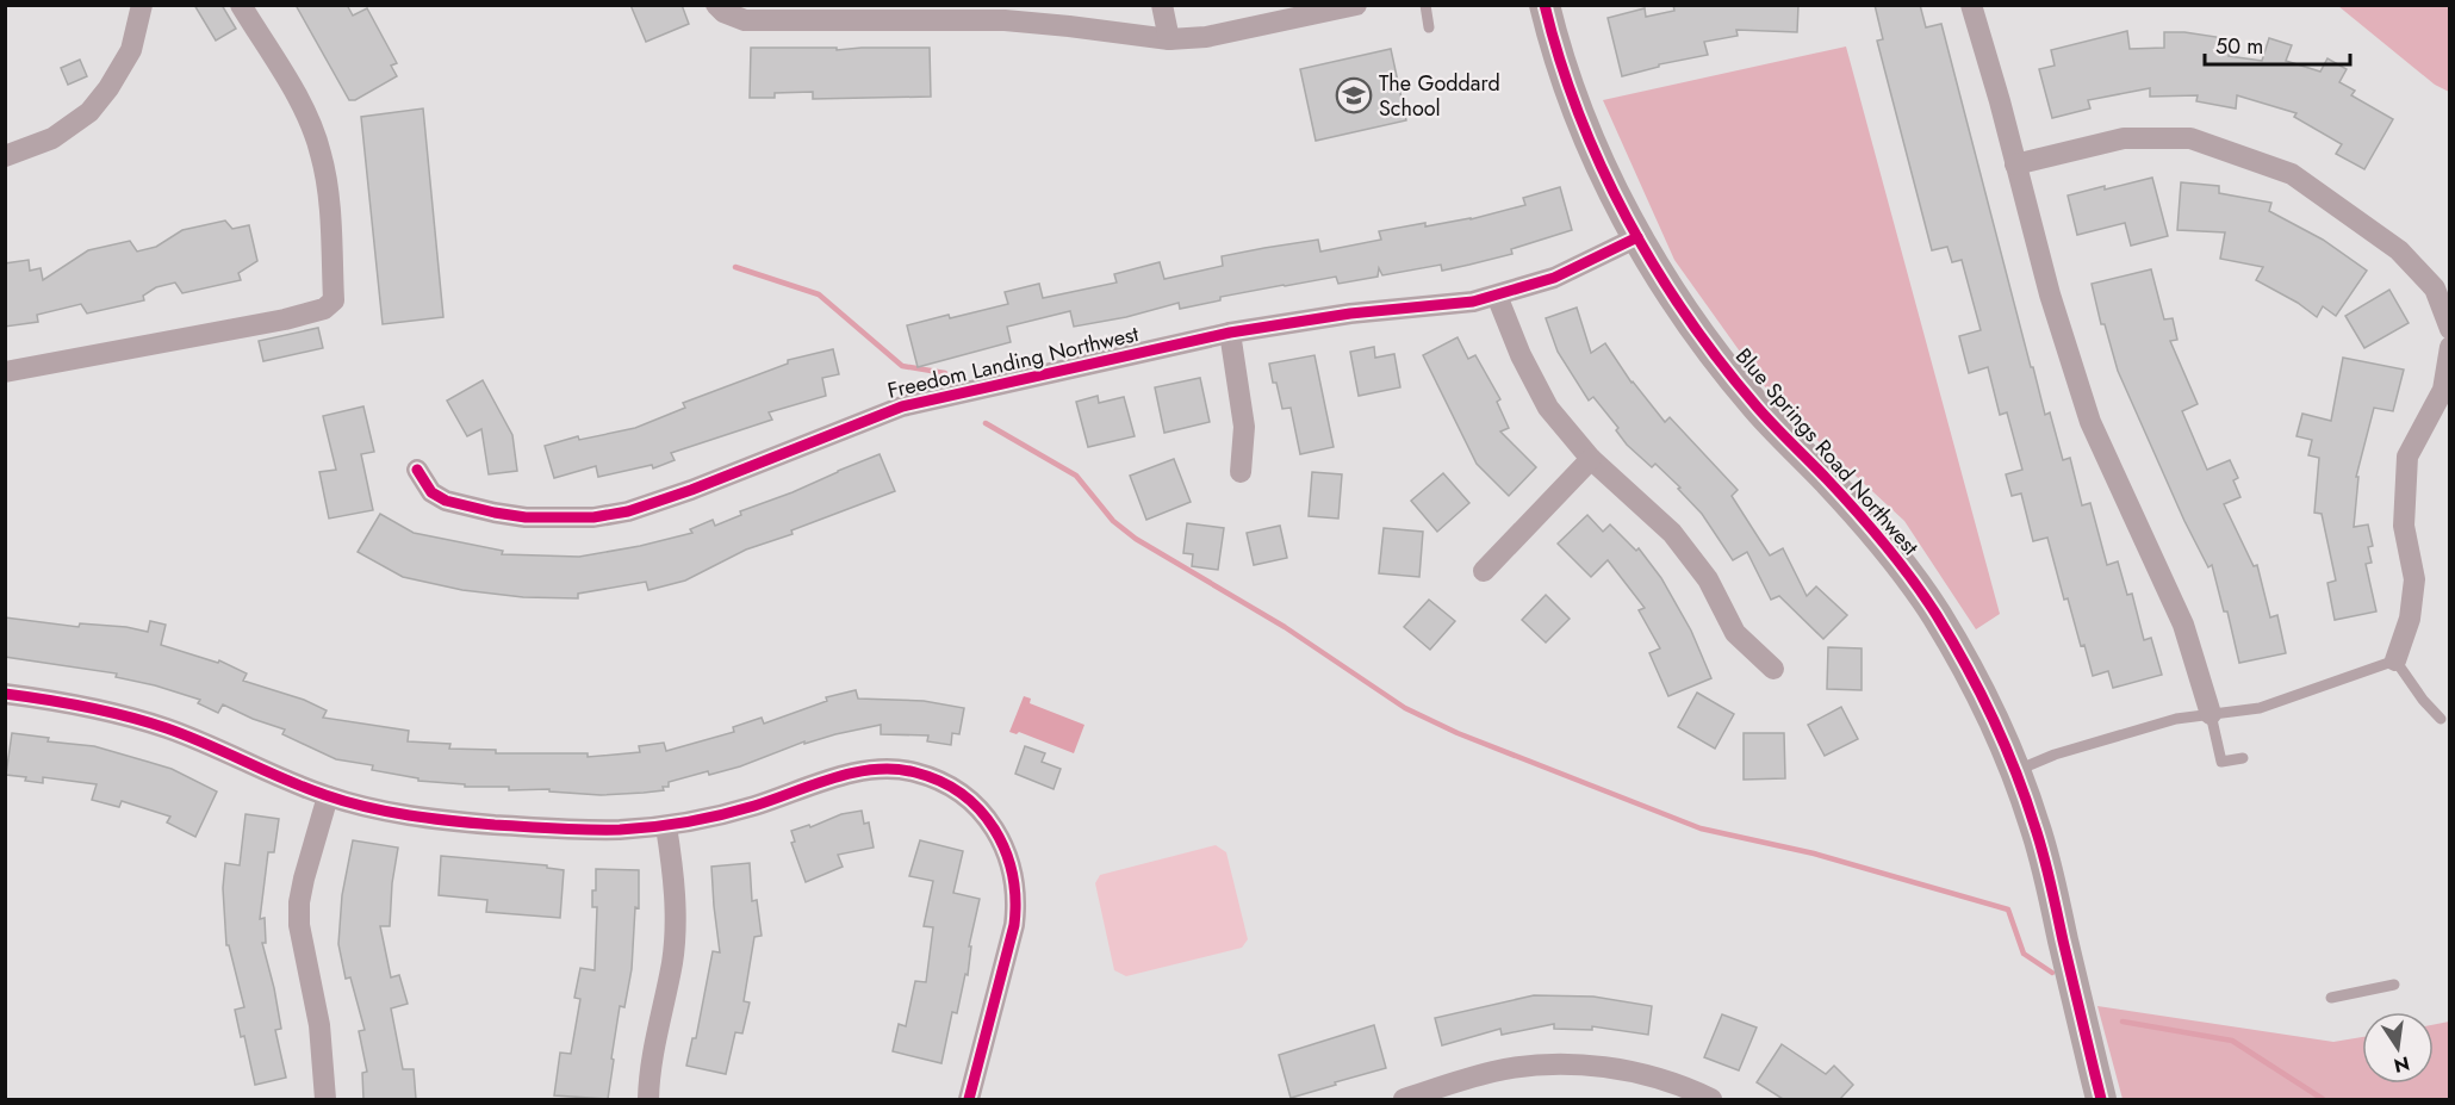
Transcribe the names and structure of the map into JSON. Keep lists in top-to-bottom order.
{
  "streets": {
    "street": ["Freedom Landing Northwest", "Blue Springs Road Northwest"]
  },
  "crossings": [
    ["Freedom Landing Northwest", "Blue Springs Road Northwest"]
  ],
  "places": {
    "school or university": ["The Goddard School"]
  },
  "scale_bar": "50 m",
  "north": "bottom"
}
